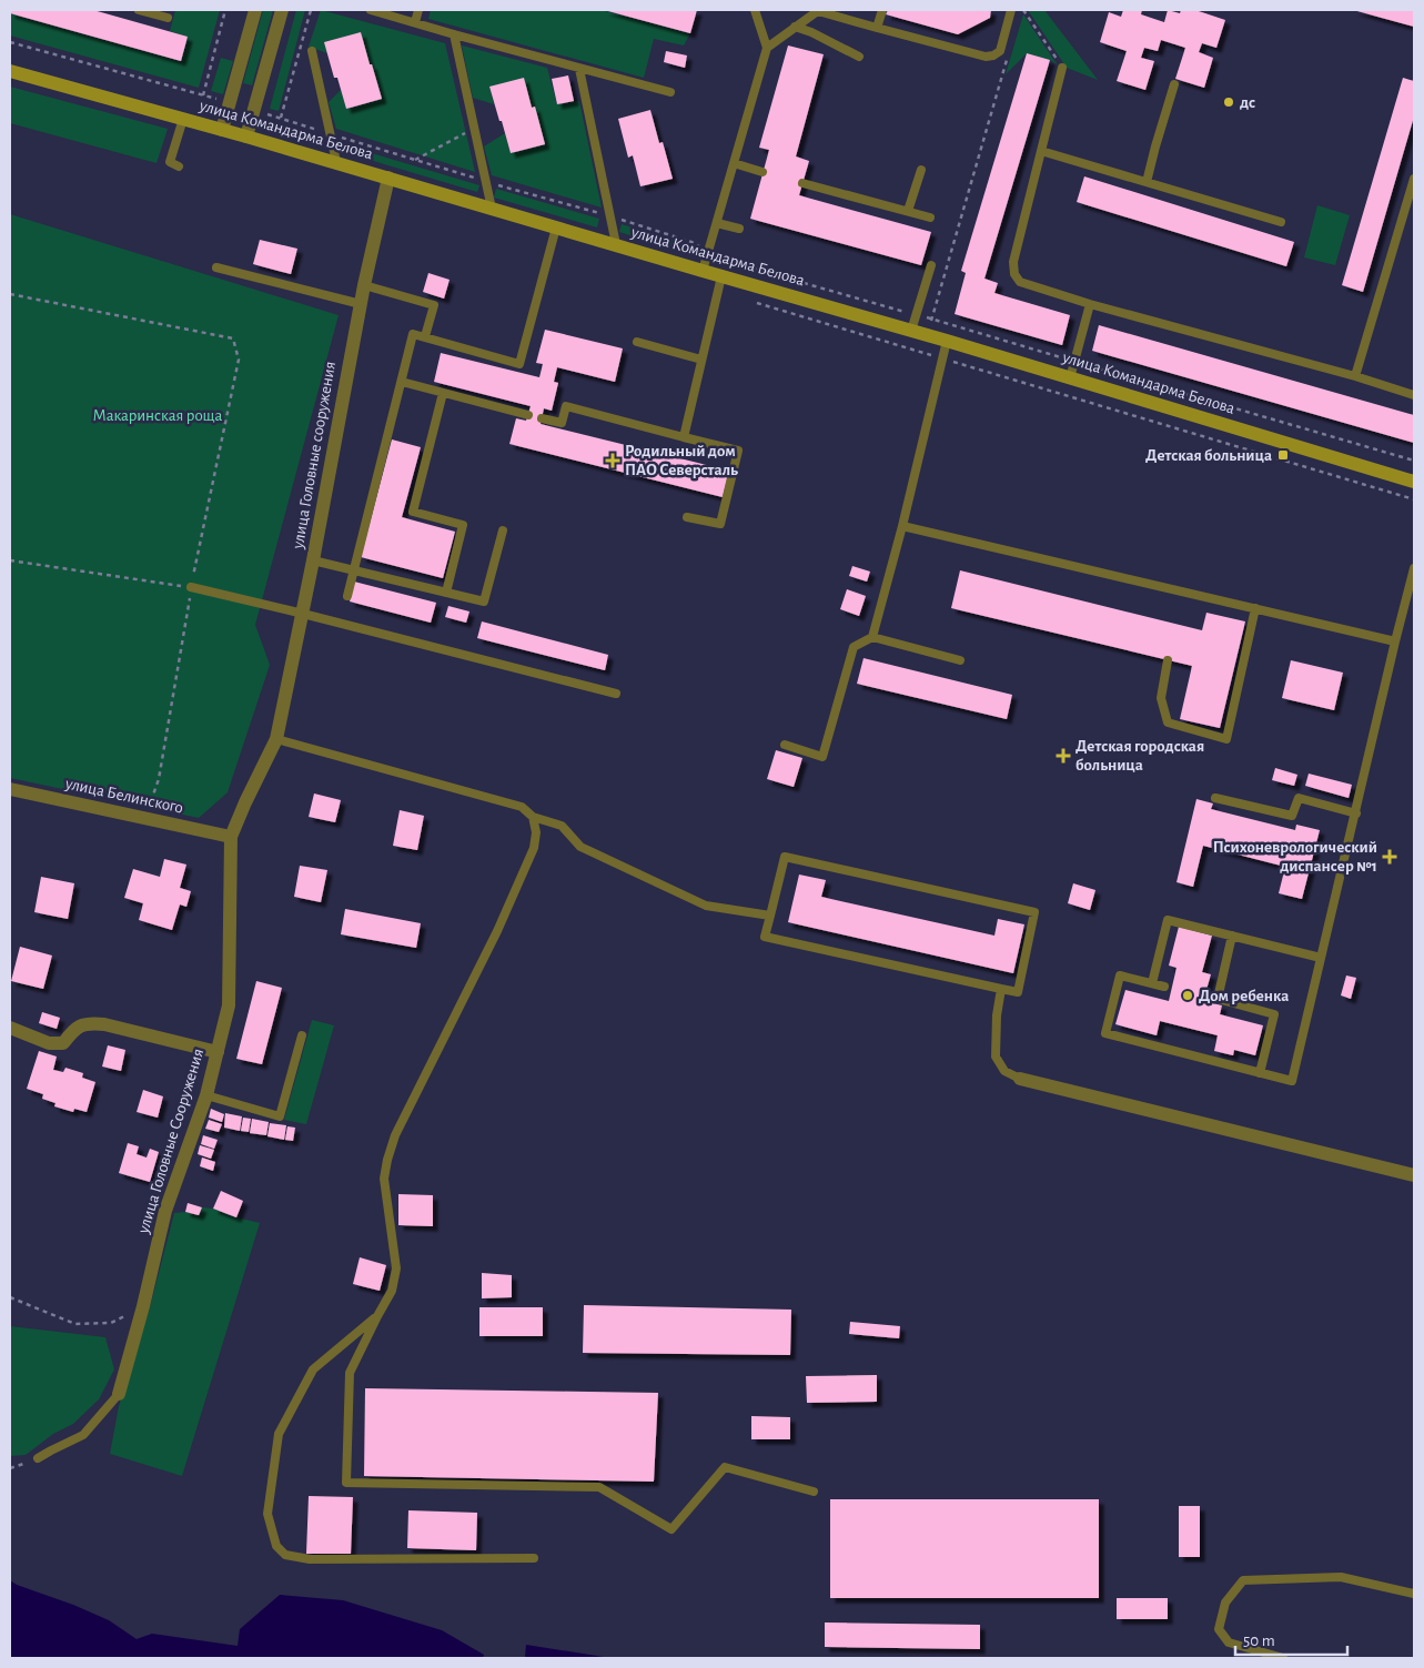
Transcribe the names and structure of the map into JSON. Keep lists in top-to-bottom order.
{
  "streets": {
    "main road": ["улица Командарма Белова"],
    "street": ["улица Головные сооружения", "улица Белинского", "улица Головные Сооружения"]
  },
  "crossings": [
    ["улица Командарма Белова", "улица Головные сооружения"],
    ["улица Головные сооружения", "улица Головные Сооружения"],
    ["улица Белинского", "улица Головные Сооружения"]
  ],
  "parks": ["Макаринская роща"],
  "places": {
    "other": ["дс", "Дом ребенка"],
    "transit": ["Детская больница"],
    "health": ["Родильный дом ПАО Северсталь", "Детская городская больница", "Психоневрологический диспансер №1"]
  },
  "scale_bar": "50 m"
}
